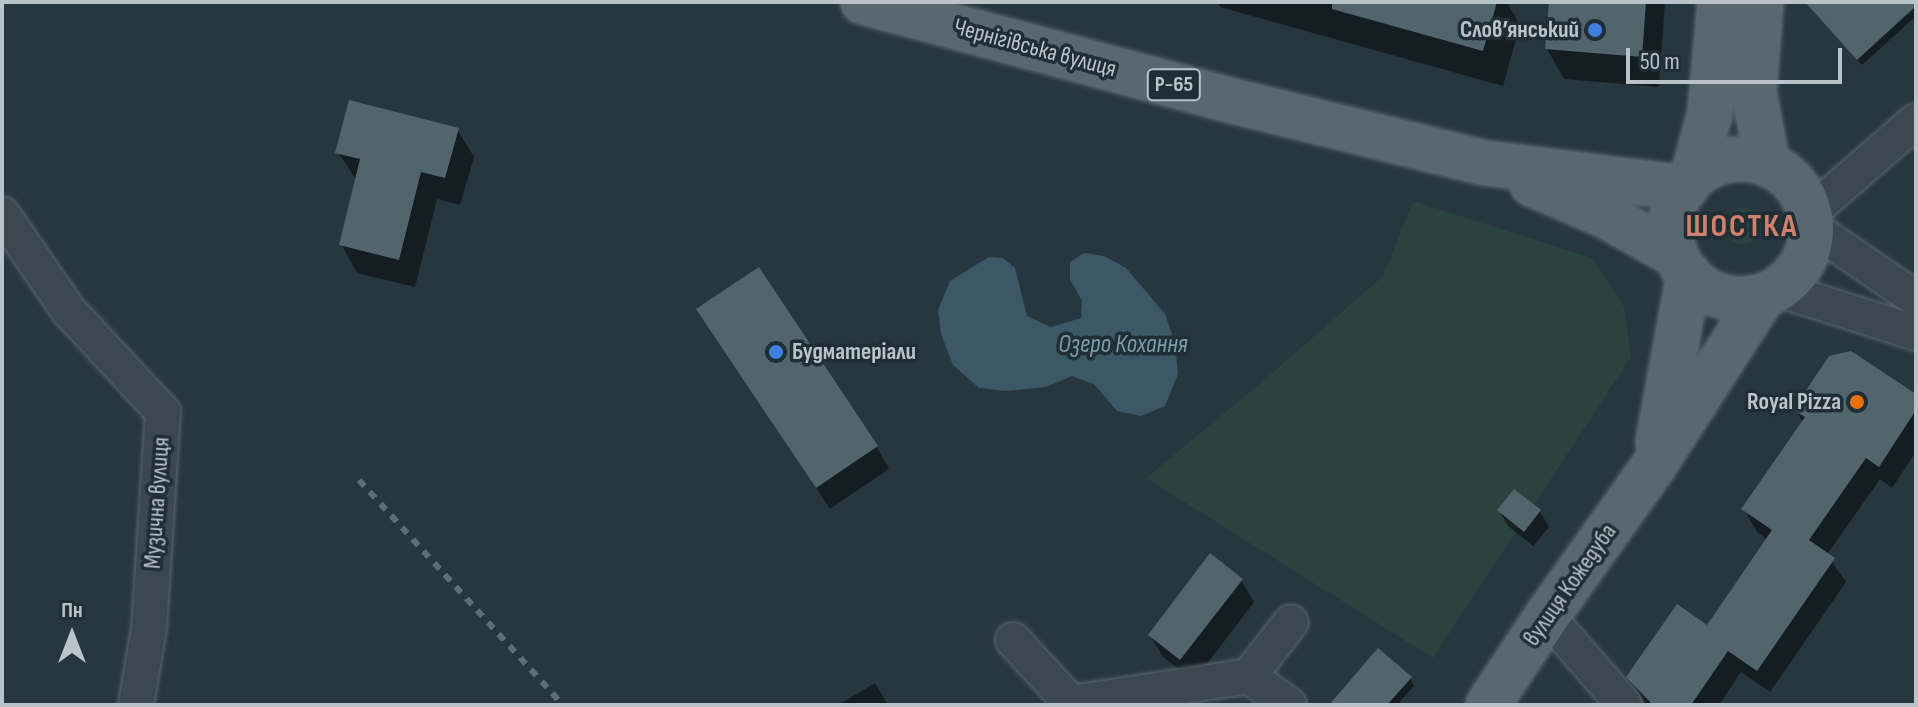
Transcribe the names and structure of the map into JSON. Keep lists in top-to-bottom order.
{
  "streets": {
    "main road": ["Чернігівська вулиця", "Р-65", "вулиця Кожедуба"],
    "street": ["Музична вулиця"]
  },
  "crossings": [
    ["Чернігівська вулиця", "Р-65"],
    ["Чернігівська вулиця", "вулиця Кожедуба"],
    ["Р-65", "вулиця Кожедуба"]
  ],
  "districts": ["ШОСТКА"],
  "water": ["Озеро Кохання"],
  "places": ["Слов’янський", "Будматеріали", "Royal Pizza"],
  "scale_bar": "50 m",
  "north": "top"
}
